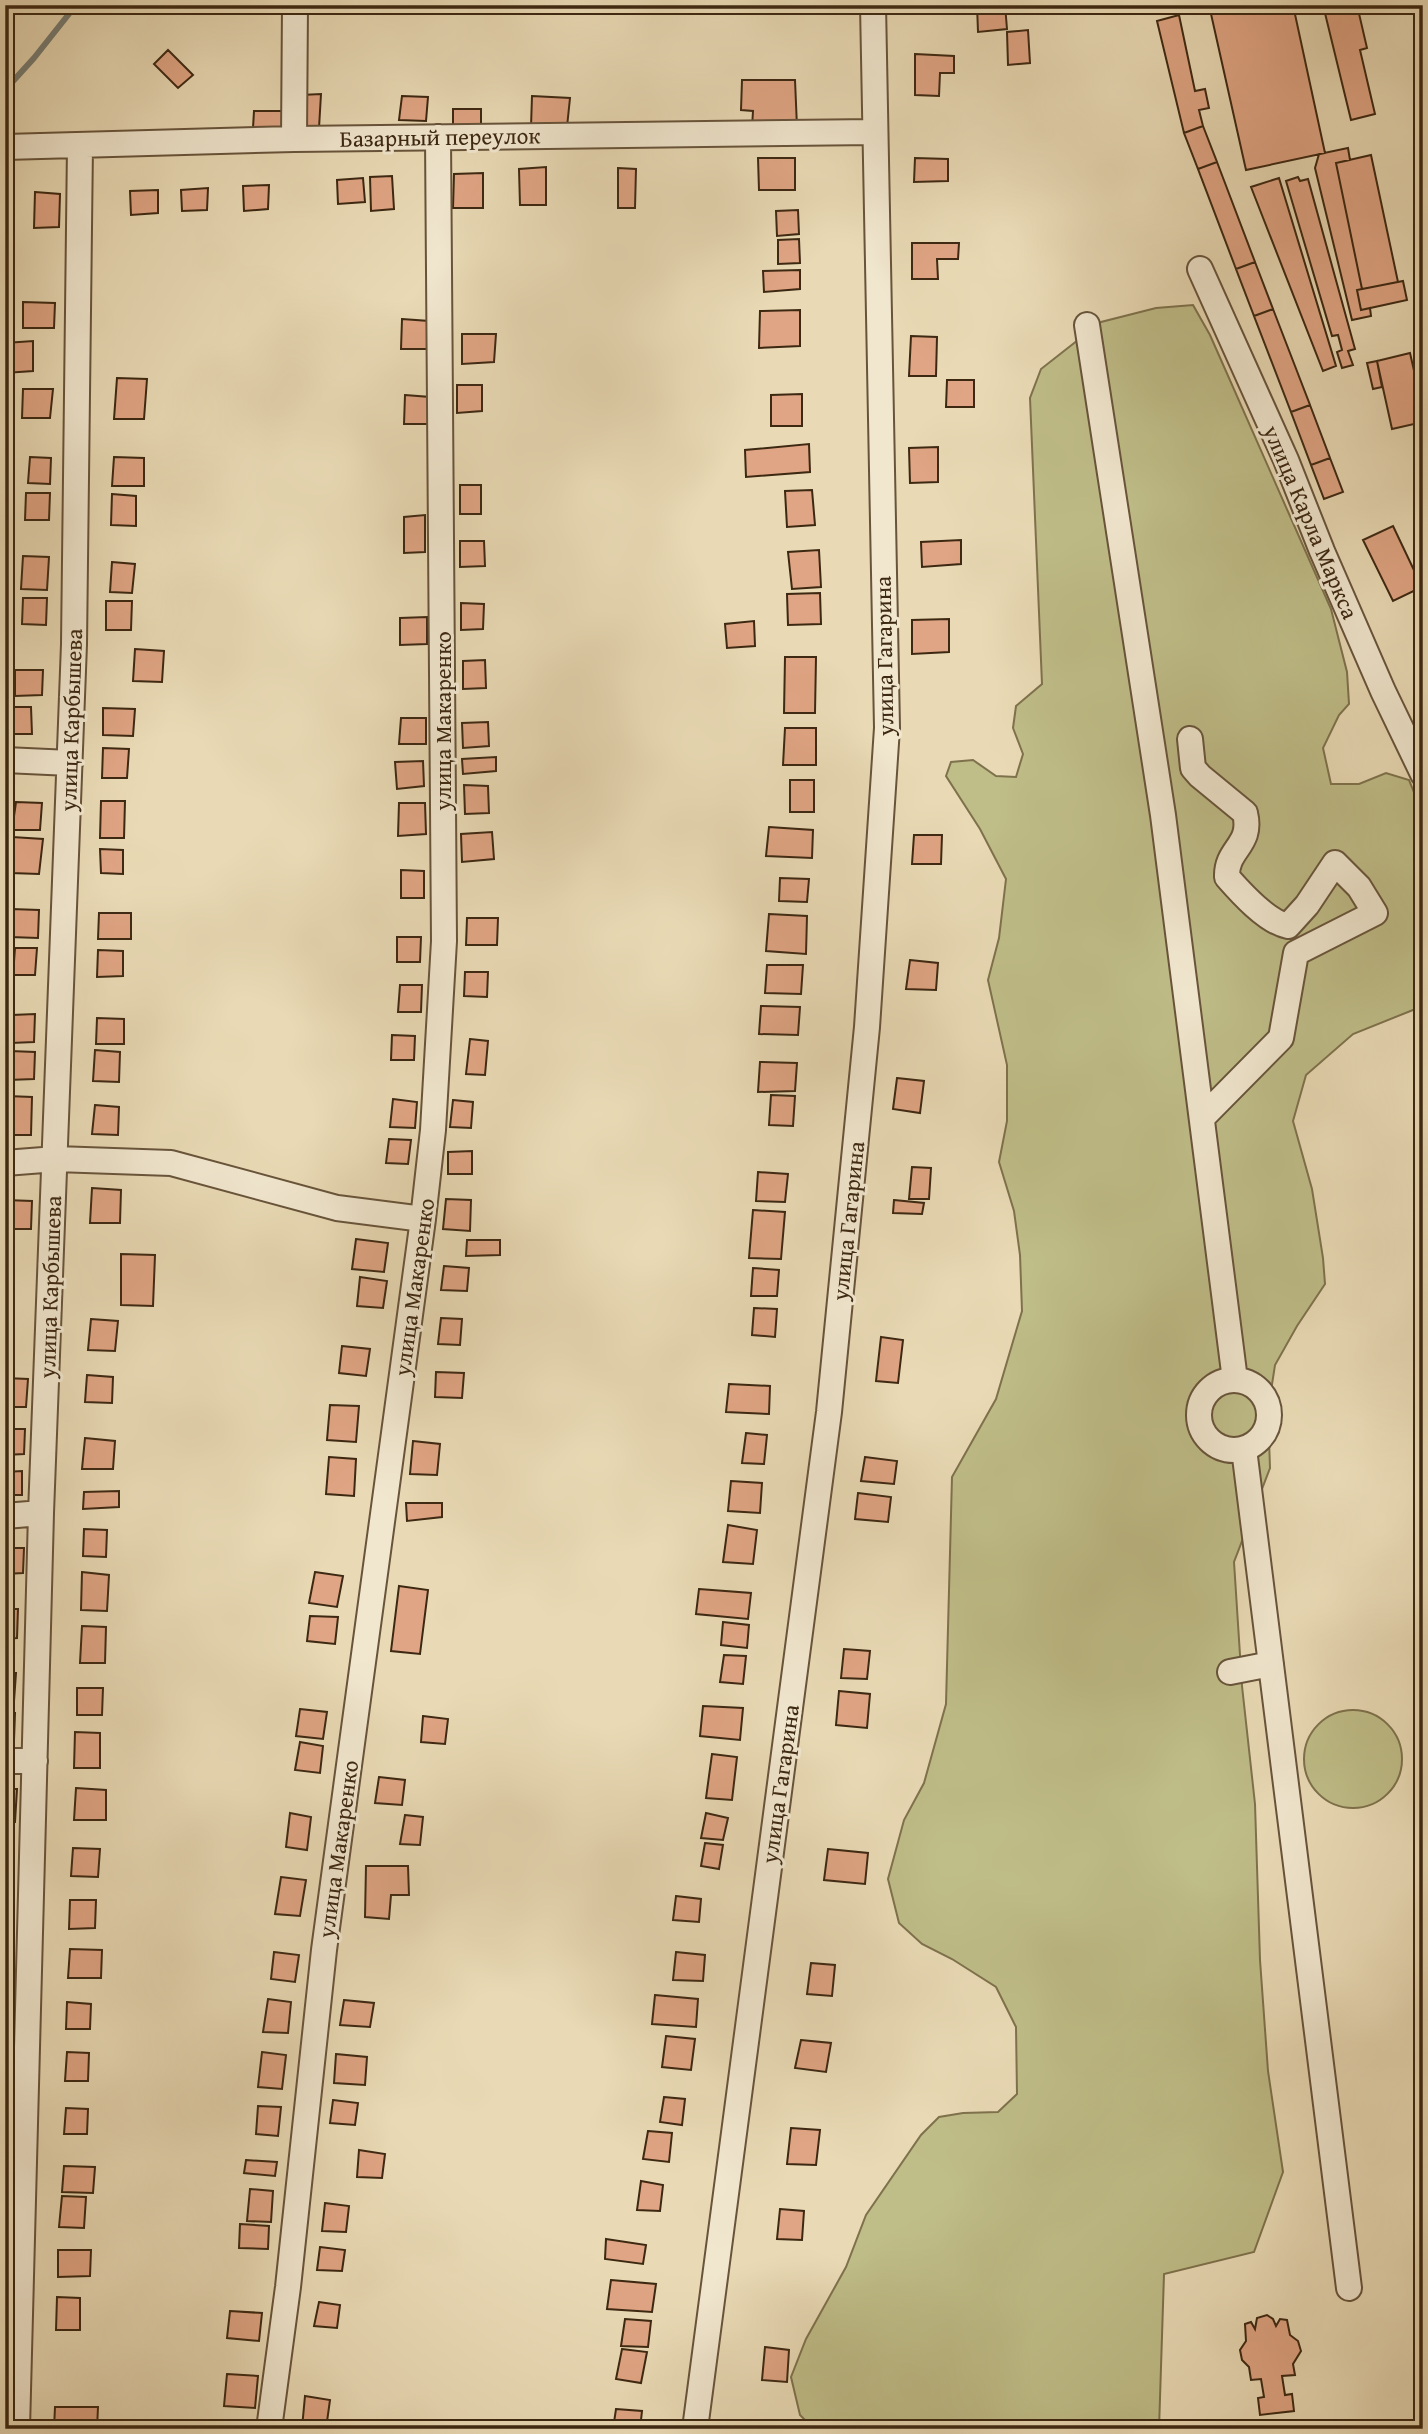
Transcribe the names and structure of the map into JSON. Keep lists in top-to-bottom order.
{
  "streets": {
    "street": [
      "Базарный переулок",
      "улица Карла Маркса",
      "улица Гагарина",
      "улица Карбышева",
      "улица Макаренко"
    ]
  },
  "crossings": [
    ["Базарный переулок", "улица Гагарина"],
    ["Базарный переулок", "улица Карбышева"],
    ["Базарный переулок", "улица Макаренко"]
  ]
}
